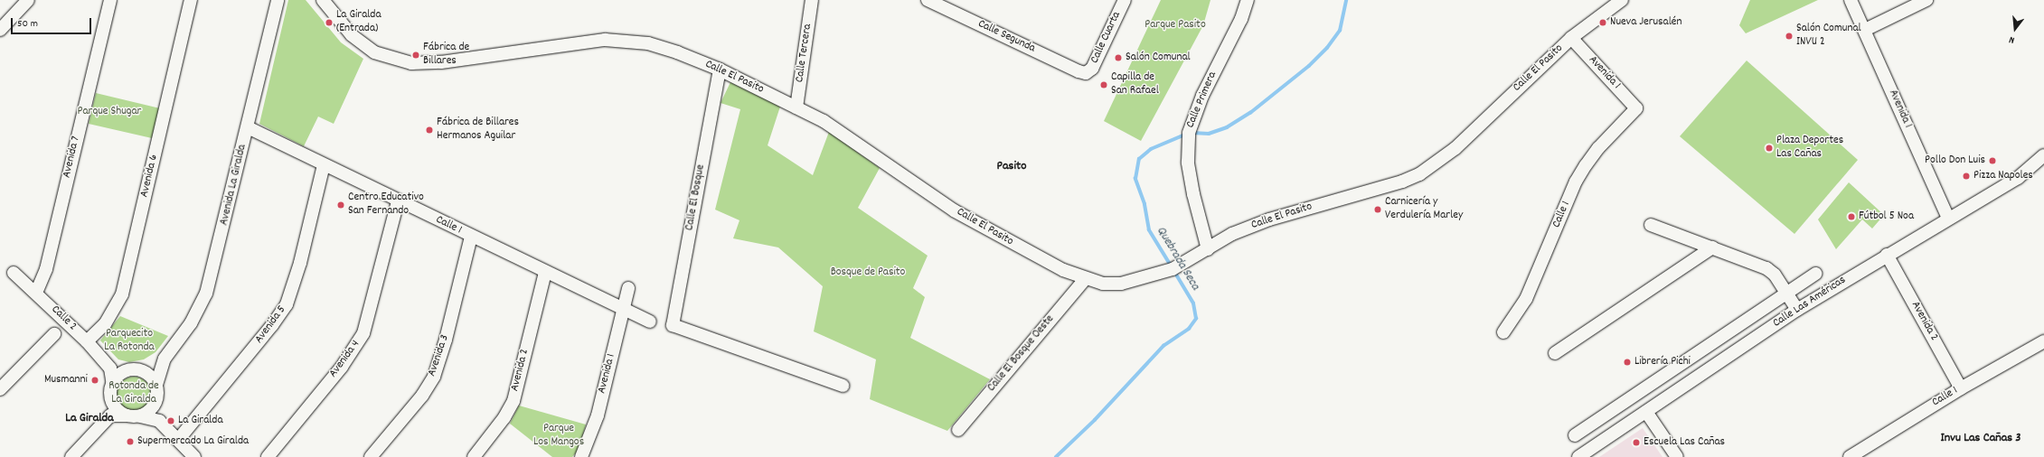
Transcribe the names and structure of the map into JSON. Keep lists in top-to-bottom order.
{
  "streets": {
    "street": [
      "Calle Segunda",
      "Calle Cuarta",
      "Calle Tercera",
      "Calle El Pasito",
      "Avenida 1",
      "Calle Primera",
      "Avenida 7",
      "Avenida 6",
      "Avenida La Giralda",
      "Calle El Bosque",
      "Calle 1",
      "Calle Las Américas",
      "Calle 2",
      "Avenida 2",
      "Avenida 5",
      "Calle El Bosque Oeste",
      "Avenida 3",
      "Avenida 4"
    ]
  },
  "crossings": [
    ["Calle Segunda", "Calle Cuarta"],
    ["Calle Tercera", "Calle El Pasito"],
    ["Calle El Pasito", "Avenida 1"],
    ["Calle El Pasito", "Calle Primera"],
    ["Calle El Pasito", "Calle El Bosque"],
    ["Calle El Pasito", "Calle El Bosque Oeste"],
    ["Avenida 1", "Calle 1"],
    ["Avenida 1", "Calle Las Américas"],
    ["Avenida 7", "Calle 2"],
    ["Avenida 6", "Calle 2"],
    ["Avenida La Giralda", "Calle 1"],
    ["Calle 1", "Avenida 2"],
    ["Calle 1", "Avenida 5"],
    ["Calle 1", "Avenida 3"],
    ["Calle 1", "Avenida 4"],
    ["Calle Las Américas", "Avenida 2"]
  ],
  "districts": ["Pasito", "La Giralda", "Invu Las Cañas 3"],
  "water": ["Quebrada Seca"],
  "parks": [
    "Parque Pasito",
    "Parque Shugar",
    "Bosque de Pasito",
    "Parquecito La Rotonda",
    "Rotonda de La Giralda",
    "Parque Los Mangos"
  ],
  "places": [
    "La Giralda (Entrada)",
    "Nueva Jerusalén",
    "Salón Comunal INVU 2",
    "Fábrica de Billares",
    "Salón Comunal",
    "Capilla de San Rafael",
    "Fábrica de Billares Hermanos Aguilar",
    "Plaza Deportes Las Cañas",
    "Pollo Don Luis",
    "Pizza Napoles",
    "Centro Educativo San Fernando",
    "Carnicería y Verdulería Marley",
    "Fútbol 5 Noa",
    "Librería Pichi",
    "Musmanni",
    "La Giralda",
    "Supermercado La Giralda",
    "Escuela Las Cañas"
  ],
  "scale_bar": "50 m",
  "north": "bottom"
}
